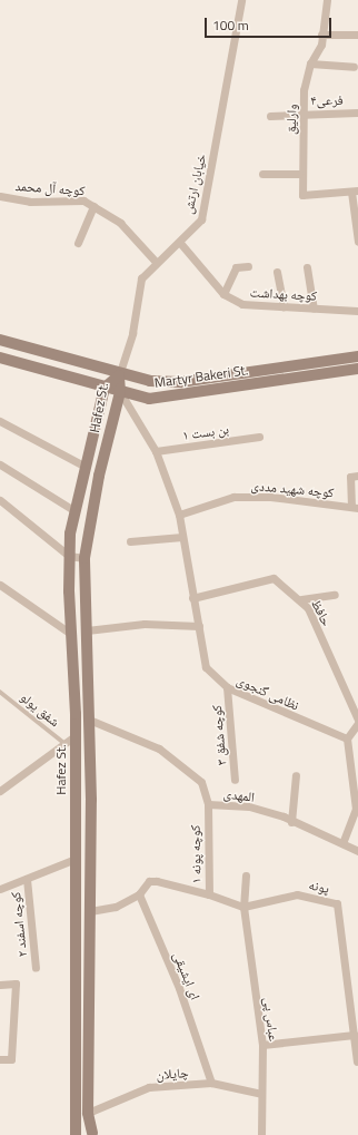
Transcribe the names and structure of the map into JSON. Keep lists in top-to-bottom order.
{
  "streets": {
    "main road": ["Martyr Bakeri St.", "Hafez St."],
    "street": [
      "فرعی۴",
      "وارلیق",
      "خیابان ارتش",
      "کوچه آل محمد",
      "کوچه بهداشت",
      "بن بست ۱",
      "کوچه شهید مددی",
      "حافظ",
      "نظامی گنجوی",
      "کوچه شفق ۳",
      "المهدی",
      "کوچه پونه ۱",
      "پونه",
      "کوچه اسفند ۲",
      "ای ایشیقی",
      "عباس پی",
      "چایلان"
    ],
    "lane": ["شفق یولو"]
  },
  "crossings": [
    ["فرعی۴", "وارلیق"],
    ["خیابان ارتش", "کوچه آل محمد"],
    ["خیابان ارتش", "کوچه بهداشت"],
    ["خیابان ارتش", "Martyr Bakeri St."],
    ["خیابان ارتش", "Hafez St."],
    ["Martyr Bakeri St.", "Hafez St."],
    ["Hafez St.", "المهدی"],
    ["Hafez St.", "چایلان"],
    ["کوچه شهید مددی", "نظامی گنجوی"],
    ["حافظ", "نظامی گنجوی"],
    ["نظامی گنجوی", "کوچه شفق ۳"],
    ["المهدی", "کوچه پونه ۱"],
    ["کوچه پونه ۱", "ای ایشیقی"],
    ["پونه", "عباس پی"],
    ["ای ایشیقی", "چایلان"],
    ["عباس پی", "چایلان"]
  ],
  "scale_bar": "100 m"
}
